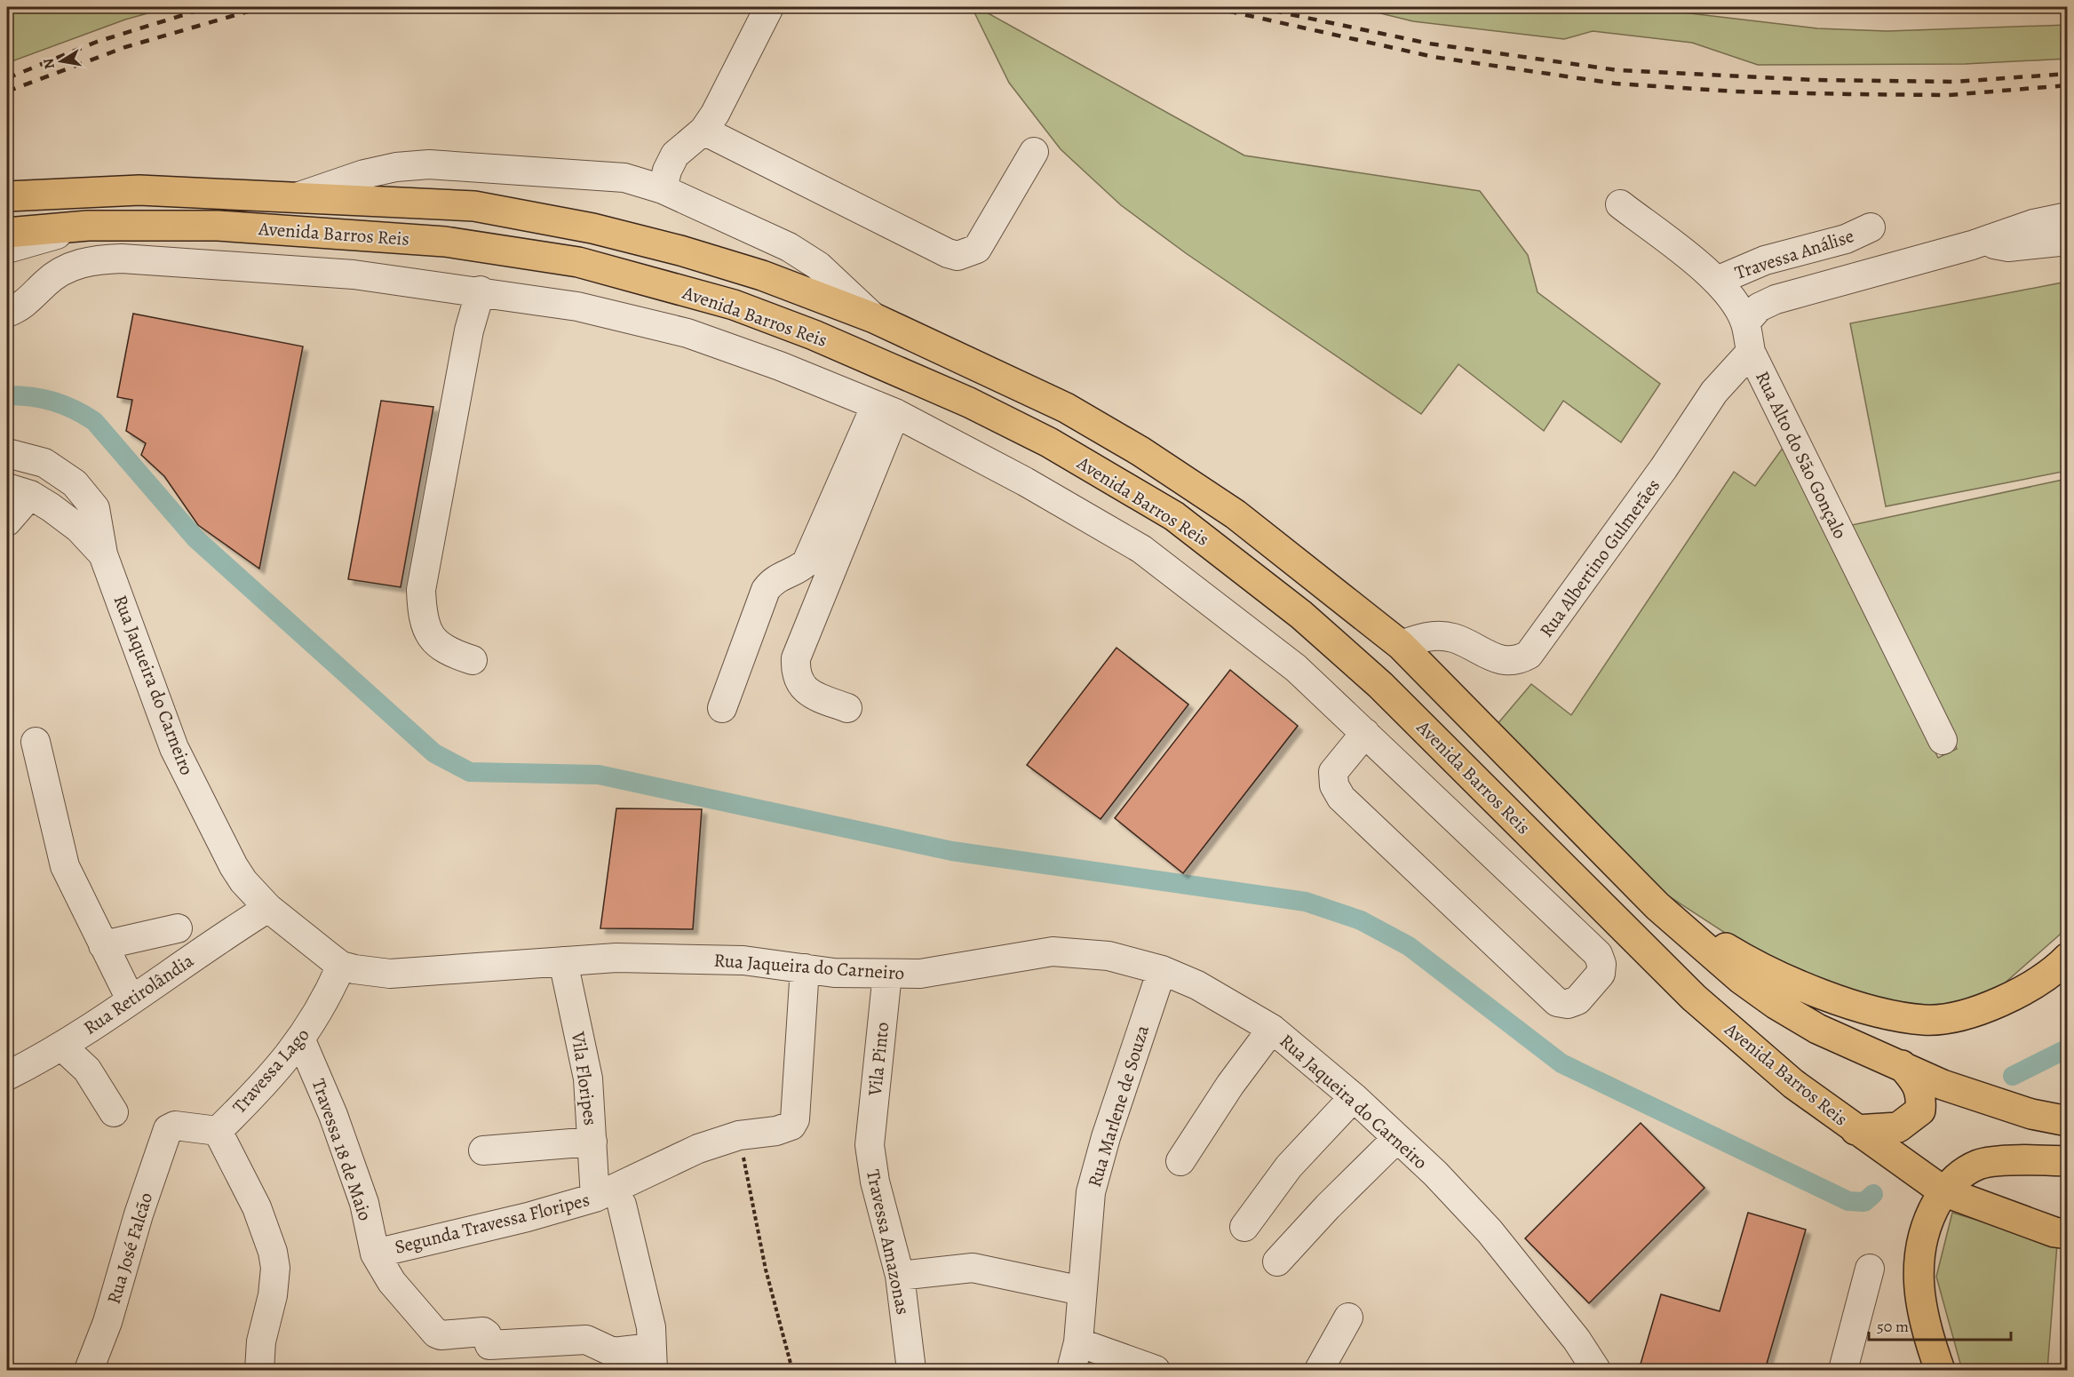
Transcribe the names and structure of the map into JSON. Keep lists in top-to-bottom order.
{
  "streets": {
    "main road": ["Avenida Barros Reis"],
    "street": [
      "Travessa Análise",
      "Rua Alto do São Gonçalo",
      "Rua Albertino Gulmerães",
      "Rua Jaqueira do Carneiro",
      "Rua Retirolândia",
      "Vila Pinto",
      "Travessa Lago",
      "Vila Floripes",
      "Rua Marlene de Souza",
      "Travessa 18 de Maio",
      "Segunda Travessa Floripes",
      "Travessa Amazonas",
      "Rua José Falcão"
    ]
  },
  "crossings": [
    ["Avenida Barros Reis", "Rua Albertino Gulmerães"],
    ["Travessa Análise", "Rua Alto do São Gonçalo"],
    ["Rua Alto do São Gonçalo", "Rua Albertino Gulmerães"],
    ["Rua Jaqueira do Carneiro", "Rua Retirolândia"],
    ["Rua Jaqueira do Carneiro", "Vila Pinto"],
    ["Rua Jaqueira do Carneiro", "Travessa Lago"],
    ["Rua Jaqueira do Carneiro", "Vila Floripes"],
    ["Rua Jaqueira do Carneiro", "Rua Marlene de Souza"],
    ["Rua Jaqueira do Carneiro", "Segunda Travessa Floripes"],
    ["Vila Pinto", "Travessa Amazonas"],
    ["Travessa Lago", "Travessa 18 de Maio"],
    ["Travessa Lago", "Rua José Falcão"],
    ["Vila Floripes", "Segunda Travessa Floripes"],
    ["Travessa 18 de Maio", "Segunda Travessa Floripes"]
  ],
  "scale_bar": "50 m",
  "north": "left"
}
